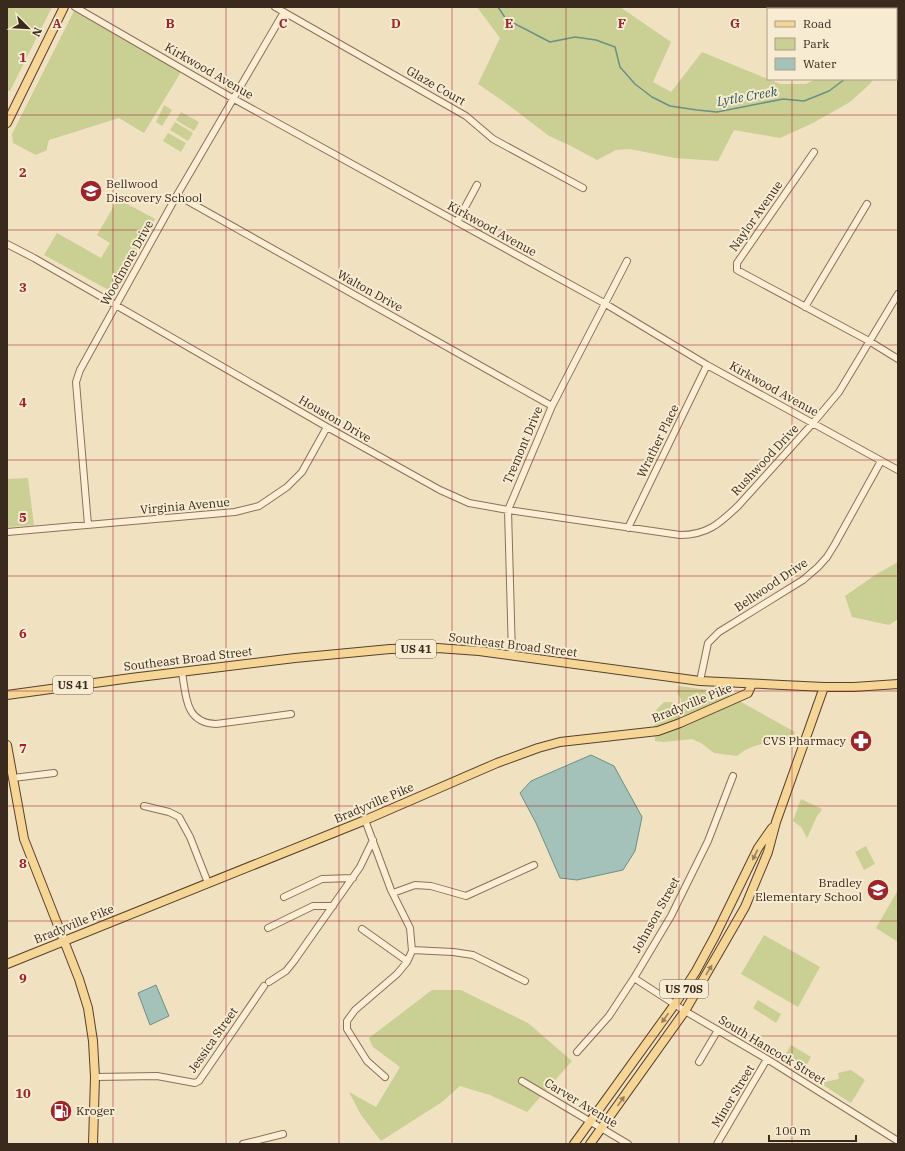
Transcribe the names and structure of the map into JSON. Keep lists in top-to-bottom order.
{
  "streets": {
    "main road": [
      "Southeast Broad Street",
      "US 41",
      "Bradyville Pike",
      "US 70S"
    ],
    "street": [
      "Kirkwood Avenue",
      "Glaze Court",
      "Naylor Avenue",
      "Woodmore Drive",
      "Walton Drive",
      "Houston Drive",
      "Wrather Place",
      "Tremont Drive",
      "Rushwood Drive",
      "Virginia Avenue",
      "Bellwood Drive",
      "Johnson Street",
      "Jessica Street",
      "South Hancock Street",
      "Minor Street",
      "Carver Avenue"
    ]
  },
  "crossings": [
    ["Kirkwood Avenue", "Woodmore Drive"],
    ["Kirkwood Avenue", "Wrather Place"],
    ["Kirkwood Avenue", "Tremont Drive"],
    ["Kirkwood Avenue", "Rushwood Drive"],
    ["Kirkwood Avenue", "Bellwood Drive"],
    ["Glaze Court", "Woodmore Drive"],
    ["Naylor Avenue", "Rushwood Drive"],
    ["Woodmore Drive", "Walton Drive"],
    ["Woodmore Drive", "Houston Drive"],
    ["Woodmore Drive", "Virginia Avenue"],
    ["Walton Drive", "Tremont Drive"],
    ["Houston Drive", "Wrather Place"],
    ["Houston Drive", "Tremont Drive"],
    ["Houston Drive", "Rushwood Drive"],
    ["Houston Drive", "Virginia Avenue"],
    ["Tremont Drive", "Southeast Broad Street"],
    ["Bellwood Drive", "Southeast Broad Street"],
    ["Southeast Broad Street", "Bradyville Pike"],
    ["Southeast Broad Street", "US 70S"],
    ["Johnson Street", "South Hancock Street"],
    ["US 70S", "South Hancock Street"],
    ["US 70S", "Carver Avenue"],
    ["South Hancock Street", "Minor Street"]
  ],
  "water": ["Lytle Creek"],
  "places": {
    "school or university": ["Bellwood Discovery School", "Bradley Elementary School"],
    "pharmacy": ["CVS Pharmacy"],
    "fuel station": ["Kroger"]
  },
  "legend": ["Road", "Park", "Water"],
  "scale_bar": "100 m",
  "north": "bottom right",
  "grid": {
    "columns": [
      "A",
      "B",
      "C",
      "D",
      "E",
      "F",
      "G"
    ],
    "rows": [
      "1",
      "2",
      "3",
      "4",
      "5",
      "6",
      "7",
      "8",
      "9",
      "10"
    ]
  }
}
